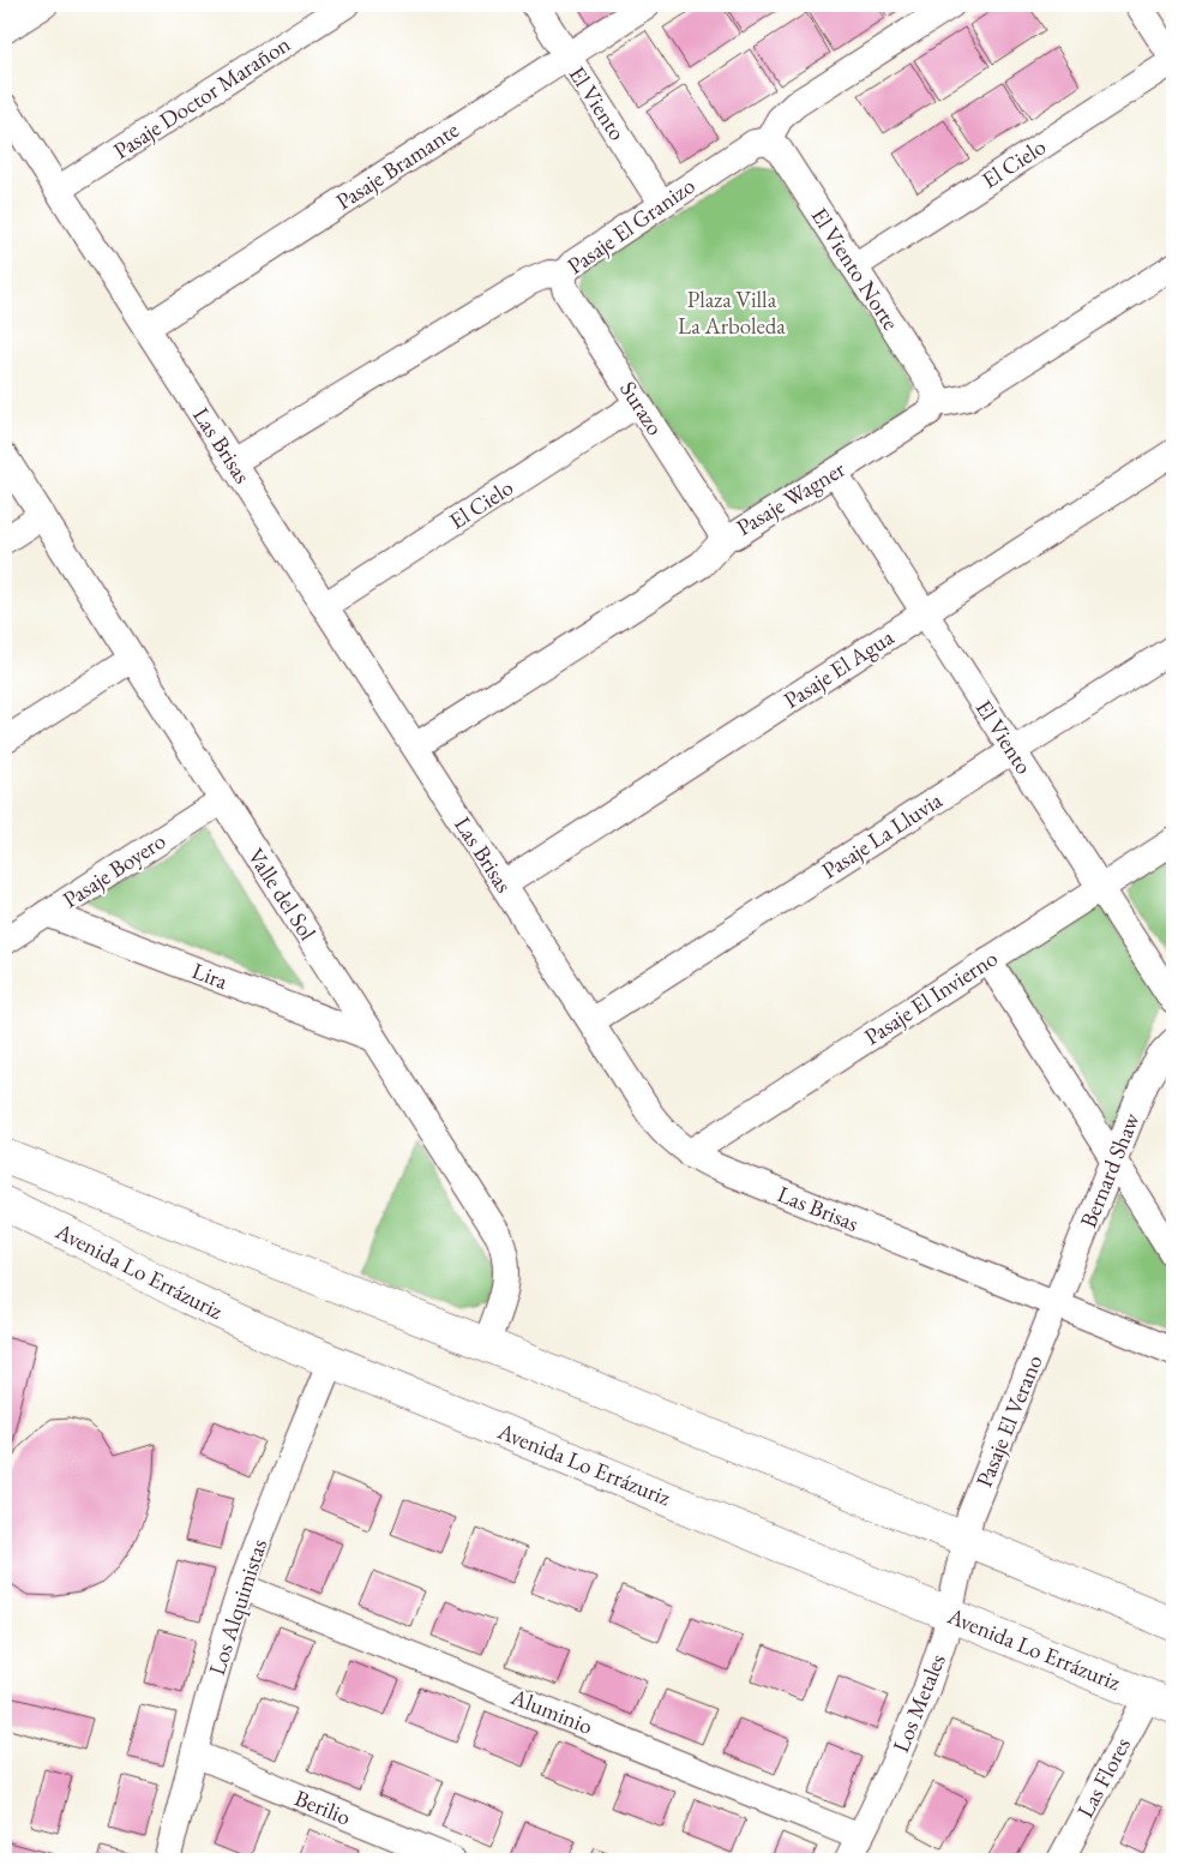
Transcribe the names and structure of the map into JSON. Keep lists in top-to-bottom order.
{
  "streets": {
    "main road": ["Avenida Lo Errázuriz"],
    "street": [
      "Pasaje Doctor Marañon",
      "El Viento",
      "El Cielo",
      "Pasaje Bramante",
      "Pasaje El Granizo",
      "El Viento Norte",
      "Surazo",
      "Las Brisas",
      "Pasaje Wagner",
      "Pasaje El Agua",
      "Pasaje La Lluvia",
      "Pasaje Boyero",
      "Valle del Sol",
      "Lira",
      "Pasaje El Invierno",
      "Bernard Shaw",
      "Pasaje El Verano",
      "Los Alquimistas",
      "Los Metales",
      "Aluminio",
      "Las Flores",
      "Berilio"
    ]
  },
  "crossings": [
    ["Pasaje Doctor Marañon", "Las Brisas"],
    ["El Viento", "Pasaje Bramante"],
    ["El Viento", "Pasaje El Granizo"],
    ["El Viento", "Pasaje Wagner"],
    ["El Viento", "Pasaje El Agua"],
    ["El Viento", "Pasaje La Lluvia"],
    ["El Viento", "Pasaje El Invierno"],
    ["El Cielo", "El Viento Norte"],
    ["El Cielo", "Surazo"],
    ["El Cielo", "Las Brisas"],
    ["Pasaje Bramante", "Las Brisas"],
    ["Pasaje El Granizo", "El Viento Norte"],
    ["Pasaje El Granizo", "Surazo"],
    ["Pasaje El Granizo", "Las Brisas"],
    ["El Viento Norte", "Pasaje Wagner"],
    ["Surazo", "Pasaje Wagner"],
    ["Las Brisas", "Pasaje Wagner"],
    ["Las Brisas", "Pasaje El Agua"],
    ["Las Brisas", "Pasaje La Lluvia"],
    ["Las Brisas", "Pasaje El Invierno"],
    ["Las Brisas", "Bernard Shaw"],
    ["Las Brisas", "Pasaje El Verano"],
    ["Pasaje Boyero", "Valle del Sol"],
    ["Pasaje Boyero", "Lira"],
    ["Valle del Sol", "Lira"],
    ["Bernard Shaw", "Pasaje El Verano"],
    ["Avenida Lo Errázuriz", "Los Alquimistas"],
    ["Avenida Lo Errázuriz", "Los Metales"],
    ["Avenida Lo Errázuriz", "Las Flores"],
    ["Pasaje El Verano", "Los Metales"],
    ["Los Alquimistas", "Aluminio"],
    ["Los Alquimistas", "Berilio"],
    ["Los Metales", "Aluminio"]
  ],
  "parks": ["Plaza Villa La Arboleda"]
}
